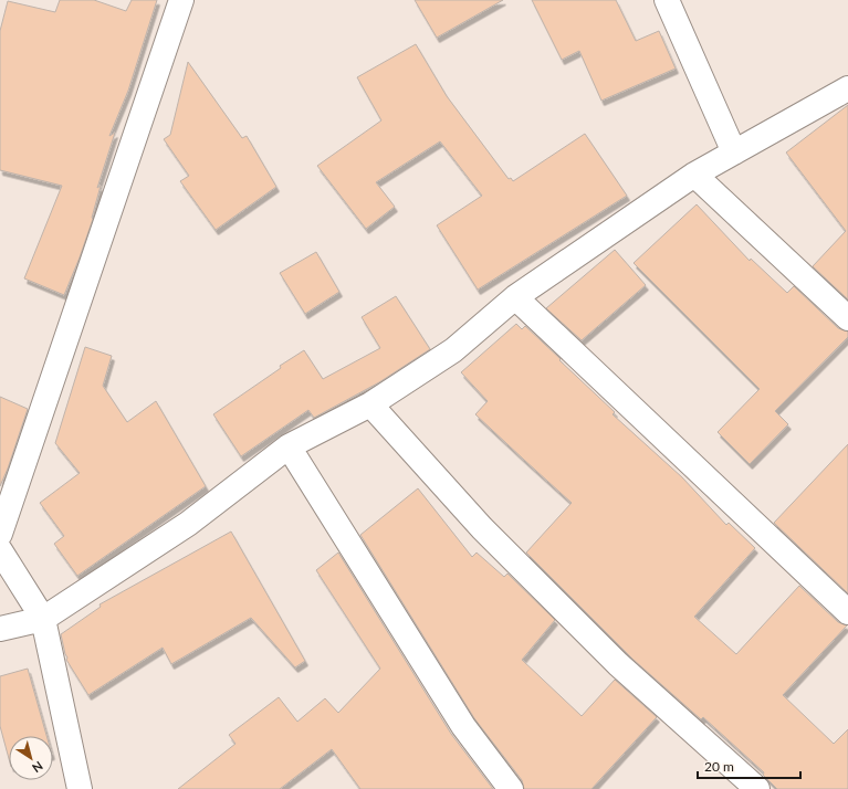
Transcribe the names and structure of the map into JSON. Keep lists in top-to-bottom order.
{
  "scale_bar": "20 m",
  "north": "bottom right"
}
